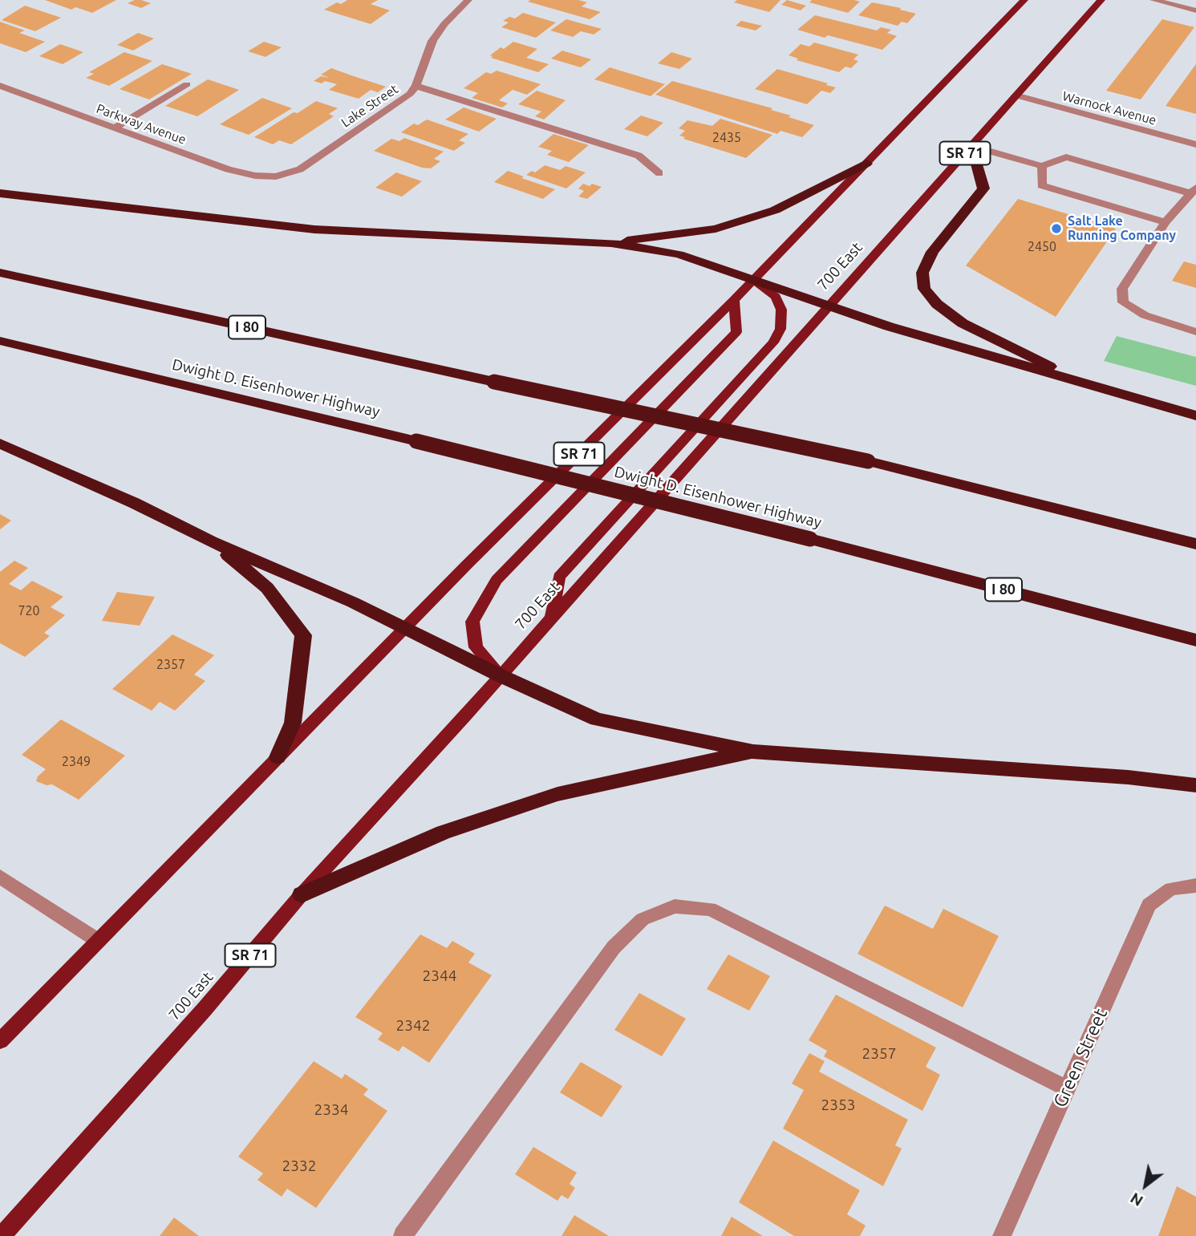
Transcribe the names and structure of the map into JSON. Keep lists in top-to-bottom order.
{
  "streets": {
    "highway": ["I 80", "Dwight D. Eisenhower Highway"],
    "main road": ["SR 71", "700 East"],
    "street": [
      "Lake Street",
      "Warnock Avenue",
      "Parkway Avenue",
      "Green Street"
    ]
  },
  "crossings": [
    ["Lake Street", "Parkway Avenue"],
    ["Warnock Avenue", "700 East"]
  ],
  "places": ["Salt Lake Running Company"],
  "house_numbers": [
    "2435",
    "2450",
    "720",
    "2357",
    "2349",
    "2344",
    "2342",
    "2357",
    "2353",
    "2334",
    "2332"
  ],
  "north": "bottom left"
}
